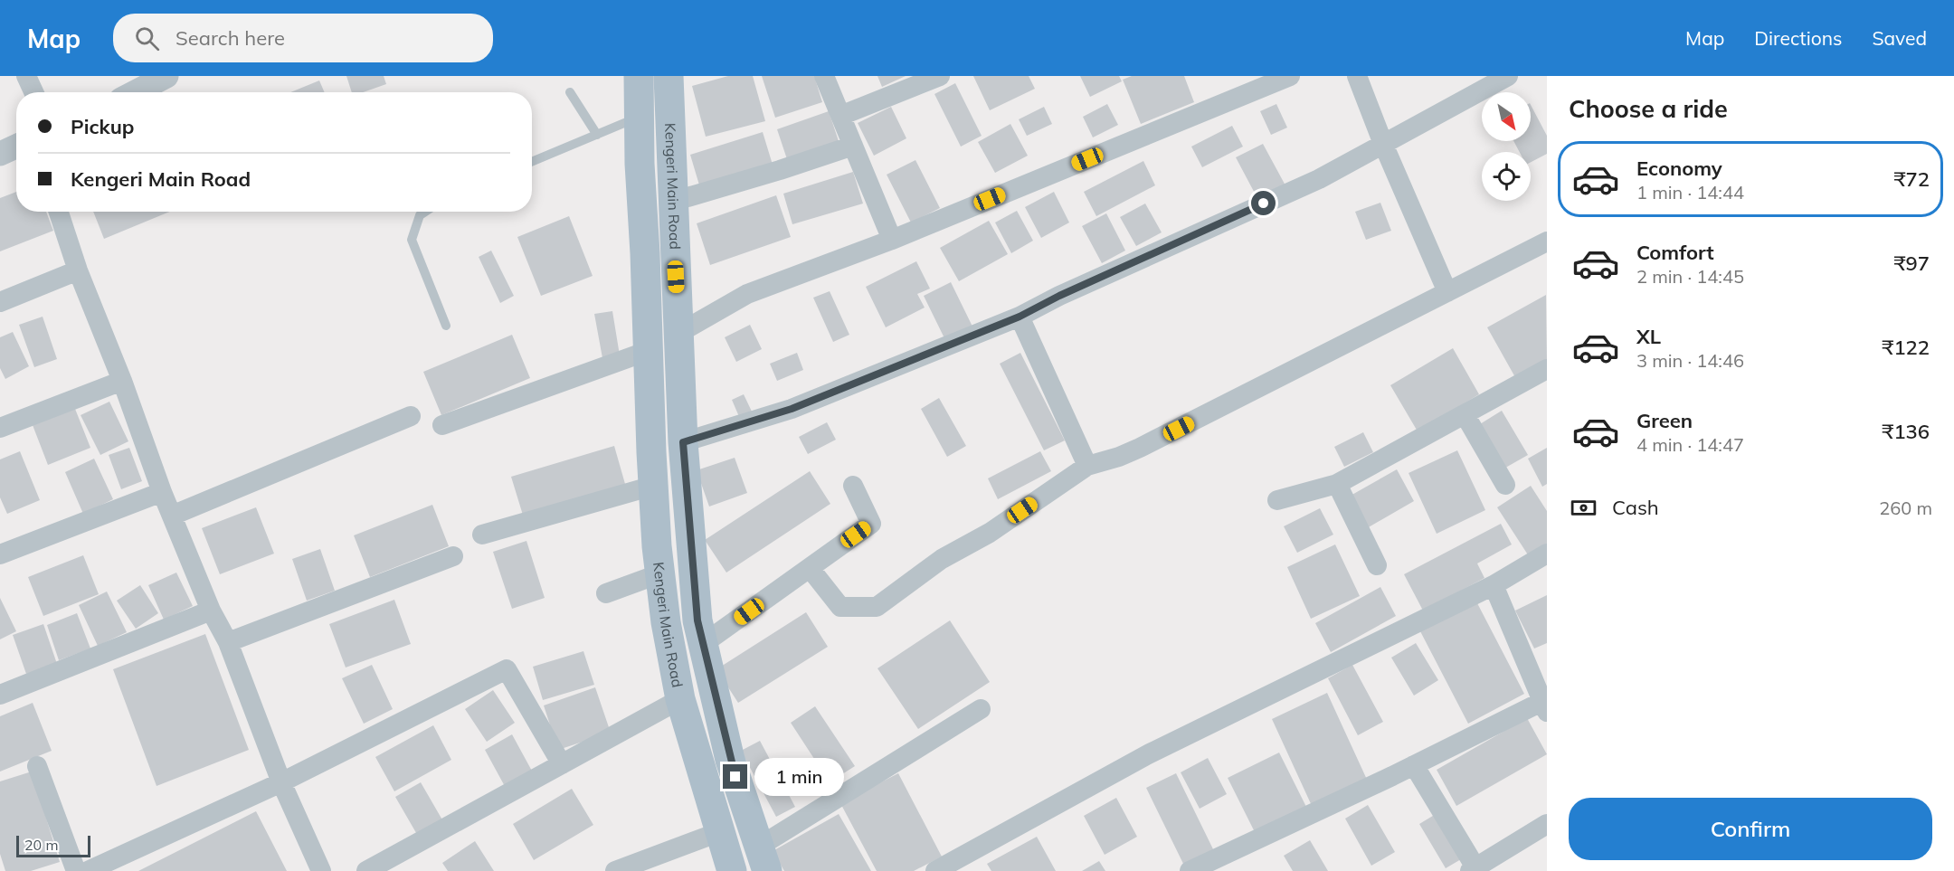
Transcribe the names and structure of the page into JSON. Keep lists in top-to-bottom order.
{
  "streets": {
    "main road": ["Kengeri Main Road"]
  },
  "scale_bar": "20 m",
  "north": "bottom right",
  "page": {
    "header": "Map",
    "search": "Search here",
    "nav": ["Map", "Directions", "Saved"],
    "heading": "Choose a ride",
    "banner": ["Pickup", "Kengeri Main Road"],
    "list": [
      {
        "name": "Economy",
        "note": "1 min · 14:44",
        "value": "₹72"
      },
      {
        "name": "Comfort",
        "note": "2 min · 14:45",
        "value": "₹97"
      },
      {
        "name": "XL",
        "note": "3 min · 14:46",
        "value": "₹122"
      },
      {
        "name": "Green",
        "note": "4 min · 14:47",
        "value": "₹136"
      }
    ],
    "pay": ["Cash", "260 m"],
    "bubble": "1 min",
    "buttons": "Confirm",
    "scale": "20 m"
  }
}
